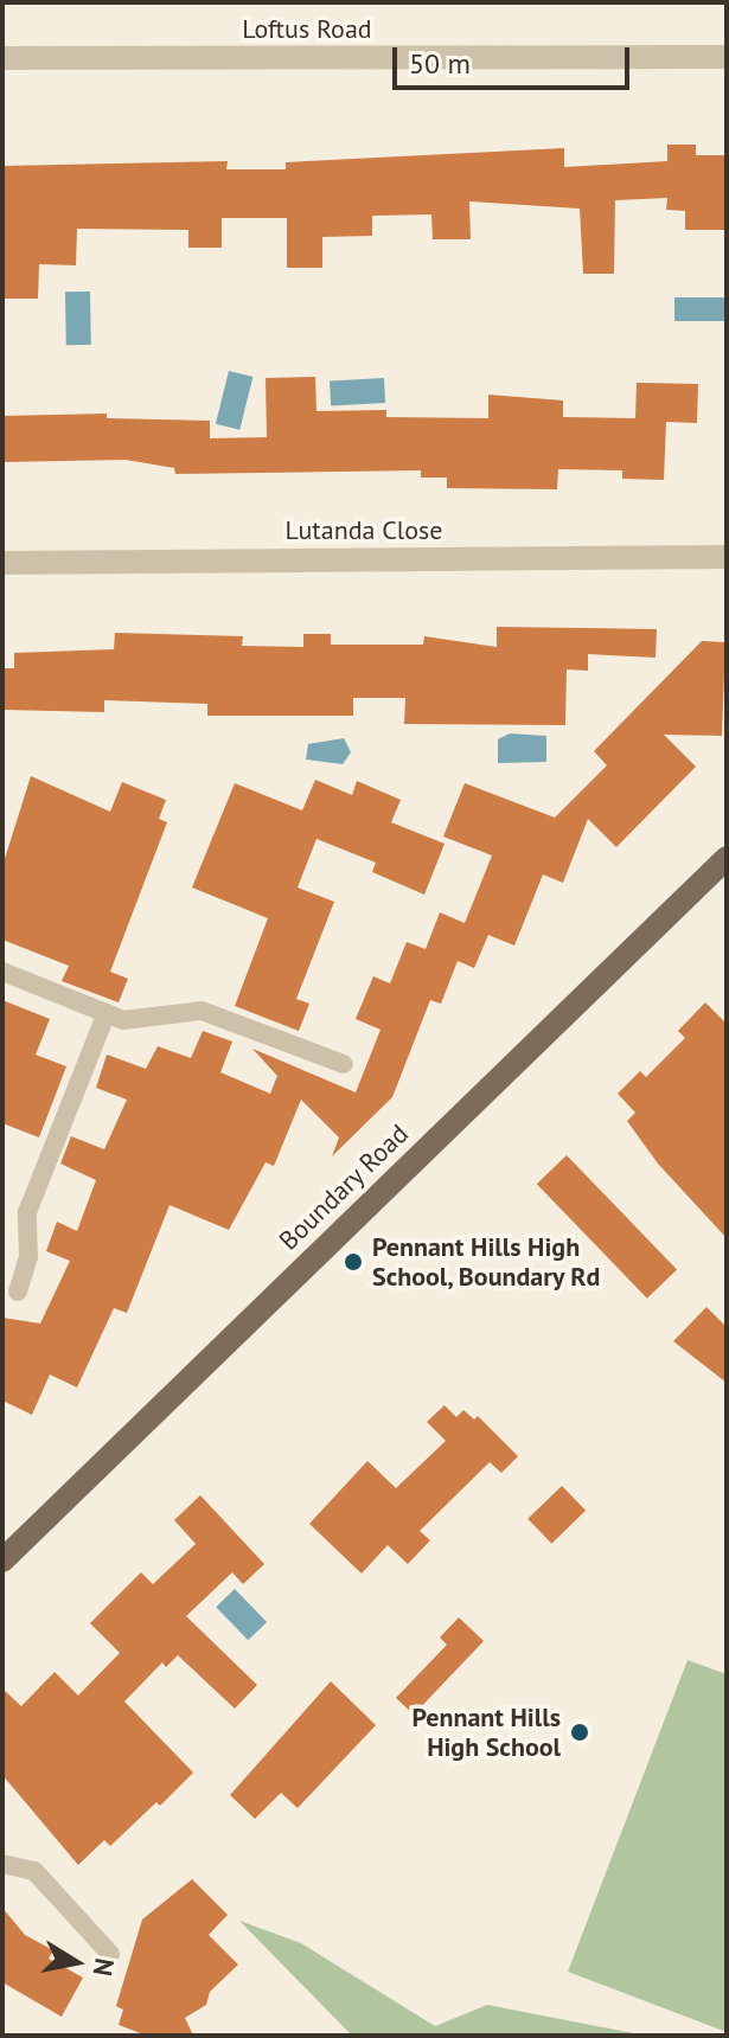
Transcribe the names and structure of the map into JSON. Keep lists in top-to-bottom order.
{
  "streets": {
    "main road": ["Boundary Road"],
    "street": ["Loftus Road", "Lutanda Close"]
  },
  "places": ["Pennant Hills High School, Boundary Rd", "Pennant Hills High School"],
  "scale_bar": "50 m",
  "north": "right"
}
